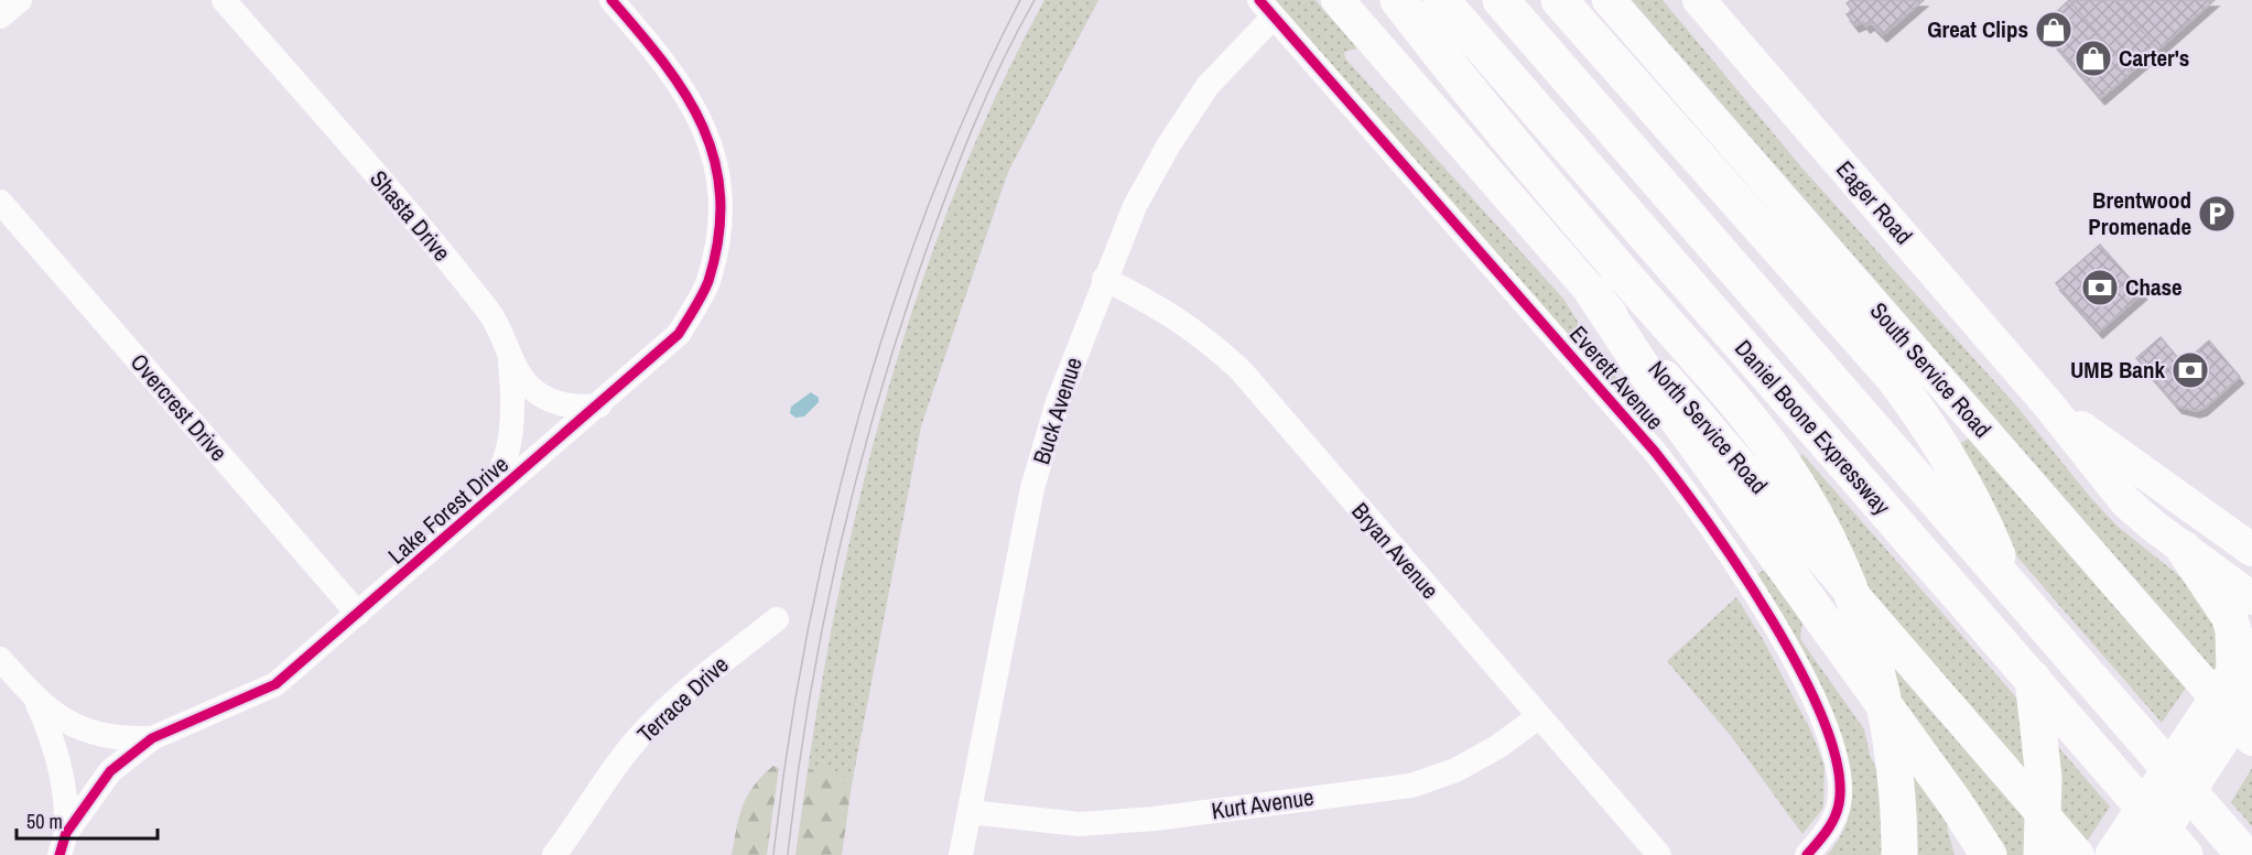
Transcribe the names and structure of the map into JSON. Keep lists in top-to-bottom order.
{
  "streets": {
    "highway": ["Daniel Boone Expressway"],
    "main road": ["Eager Road", "South Service Road", "North Service Road"],
    "street": [
      "Shasta Drive",
      "Everett Avenue",
      "Overcrest Drive",
      "Buck Avenue",
      "Lake Forest Drive",
      "Bryan Avenue",
      "Terrace Drive",
      "Kurt Avenue"
    ]
  },
  "crossings": [
    ["Shasta Drive", "Lake Forest Drive"],
    ["Everett Avenue", "Buck Avenue"],
    ["Overcrest Drive", "Lake Forest Drive"],
    ["Buck Avenue", "Bryan Avenue"],
    ["Buck Avenue", "Kurt Avenue"],
    ["Bryan Avenue", "Kurt Avenue"]
  ],
  "places": {
    "shop": ["Great Clips", "Carter's"],
    "parking": ["Brentwood Promenade"],
    "bank": ["Chase", "UMB Bank"]
  },
  "scale_bar": "50 m"
}
